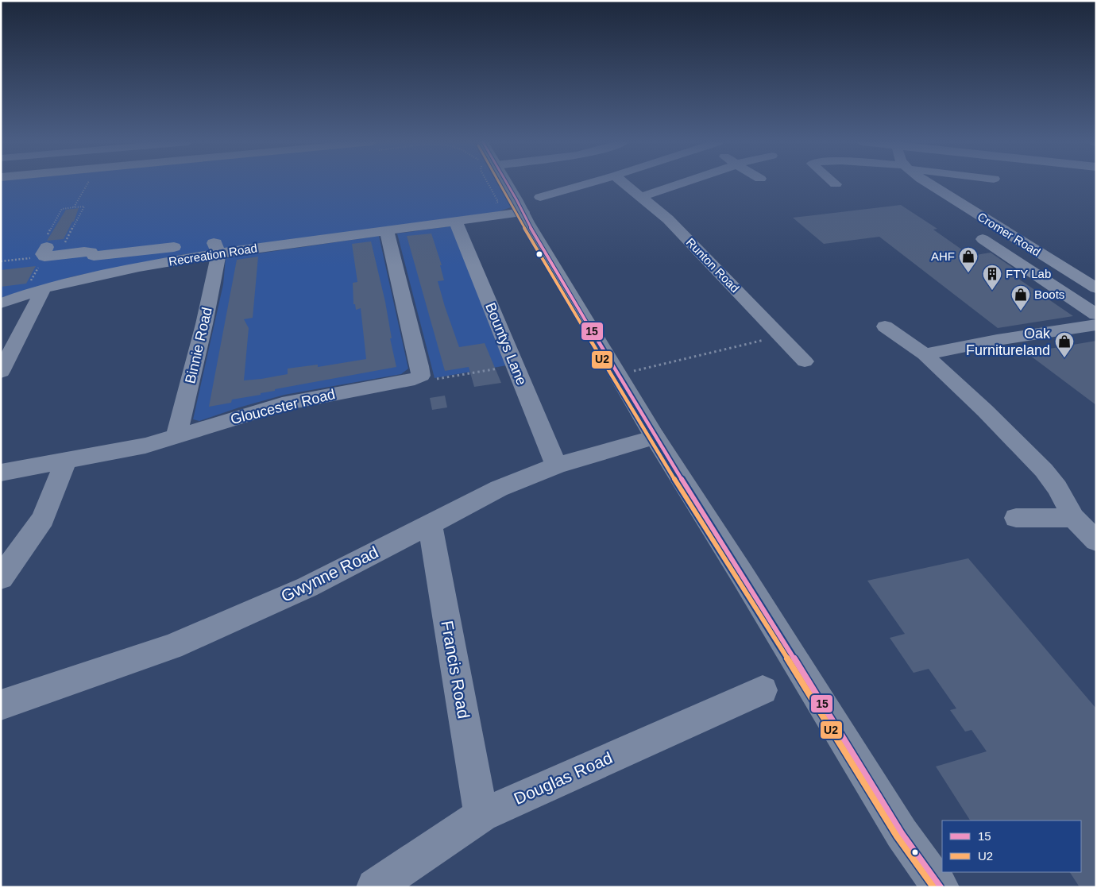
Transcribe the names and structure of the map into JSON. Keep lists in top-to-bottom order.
{
  "streets": {
    "street": [
      "Cromer Road",
      "Recreation Road",
      "Runton Road",
      "Bountys Lane",
      "Binnie Road",
      "Gloucester Road",
      "Gwynne Road",
      "Francis Road",
      "Douglas Road"
    ]
  },
  "crossings": [
    ["Recreation Road", "Bountys Lane"],
    ["Recreation Road", "Binnie Road"],
    ["Bountys Lane", "Gwynne Road"],
    ["Binnie Road", "Gloucester Road"],
    ["Gwynne Road", "Francis Road"],
    ["Francis Road", "Douglas Road"]
  ],
  "places": {
    "shop": ["AHF", "Boots", "Oak Furnitureland"],
    "building": ["FTY Lab"]
  },
  "lines": ["transit line 15", "transit line U2"],
  "legend": ["15", "U2"]
}
